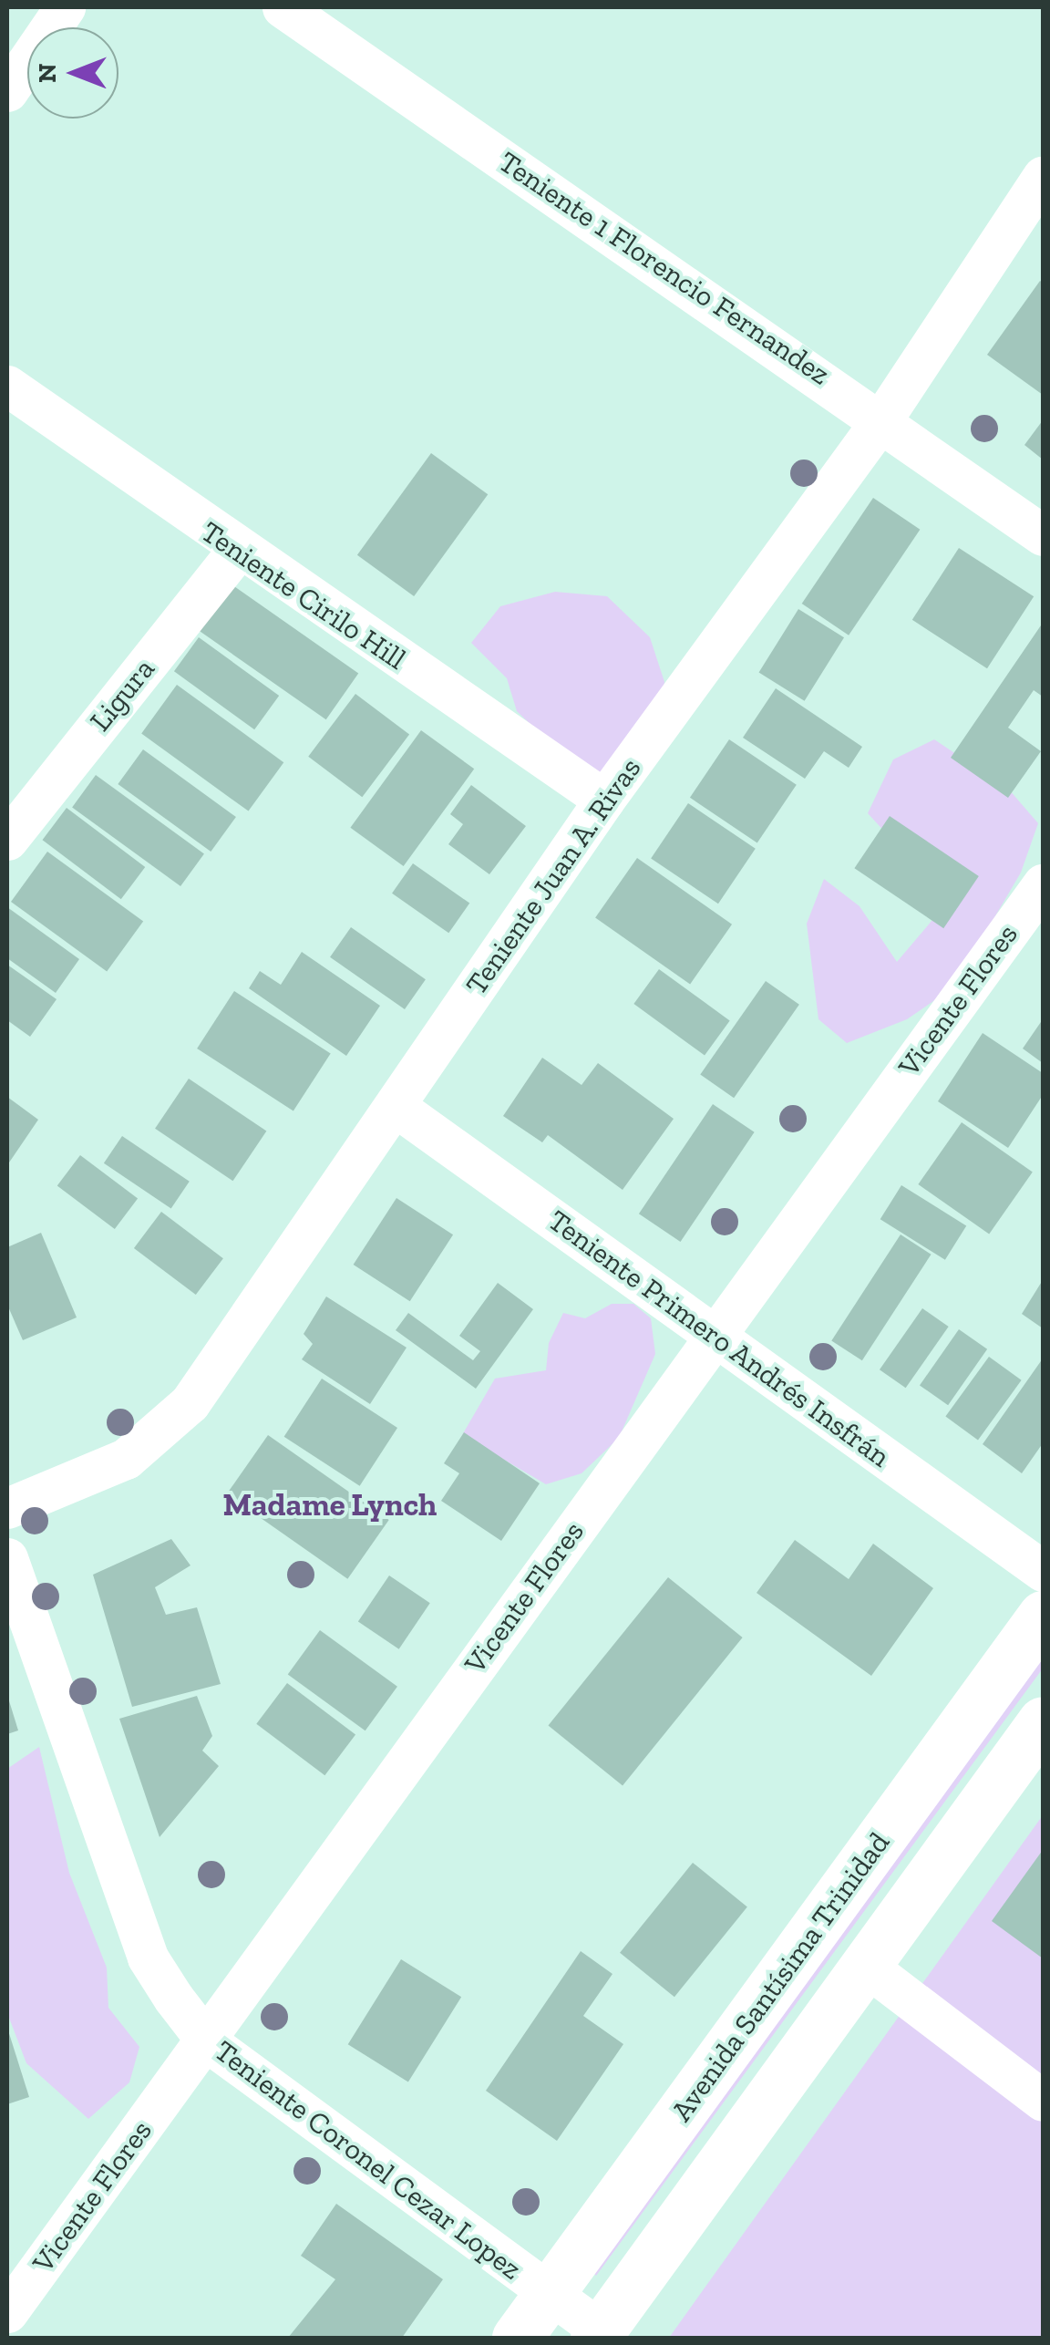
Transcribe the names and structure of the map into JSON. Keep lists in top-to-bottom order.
{
  "streets": {
    "main road": ["Avenida Santísima Trinidad"],
    "street": [
      "Teniente 1 Florencio Fernandez",
      "Teniente Cirilo Hill",
      "Ligura",
      "Teniente Juan A. Rivas",
      "Vicente Flores",
      "Teniente Primero Andrés Insfrán",
      "Teniente Coronel Cezar Lopez"
    ]
  },
  "crossings": [
    ["Teniente 1 Florencio Fernandez", "Teniente Juan A. Rivas"],
    ["Teniente Cirilo Hill", "Ligura"],
    ["Teniente Cirilo Hill", "Teniente Juan A. Rivas"],
    ["Teniente Juan A. Rivas", "Teniente Primero Andrés Insfrán"],
    ["Vicente Flores", "Teniente Primero Andrés Insfrán"],
    ["Vicente Flores", "Teniente Coronel Cezar Lopez"],
    ["Avenida Santísima Trinidad", "Teniente Coronel Cezar Lopez"]
  ],
  "districts": ["Madame Lynch"],
  "north": "left"
}
